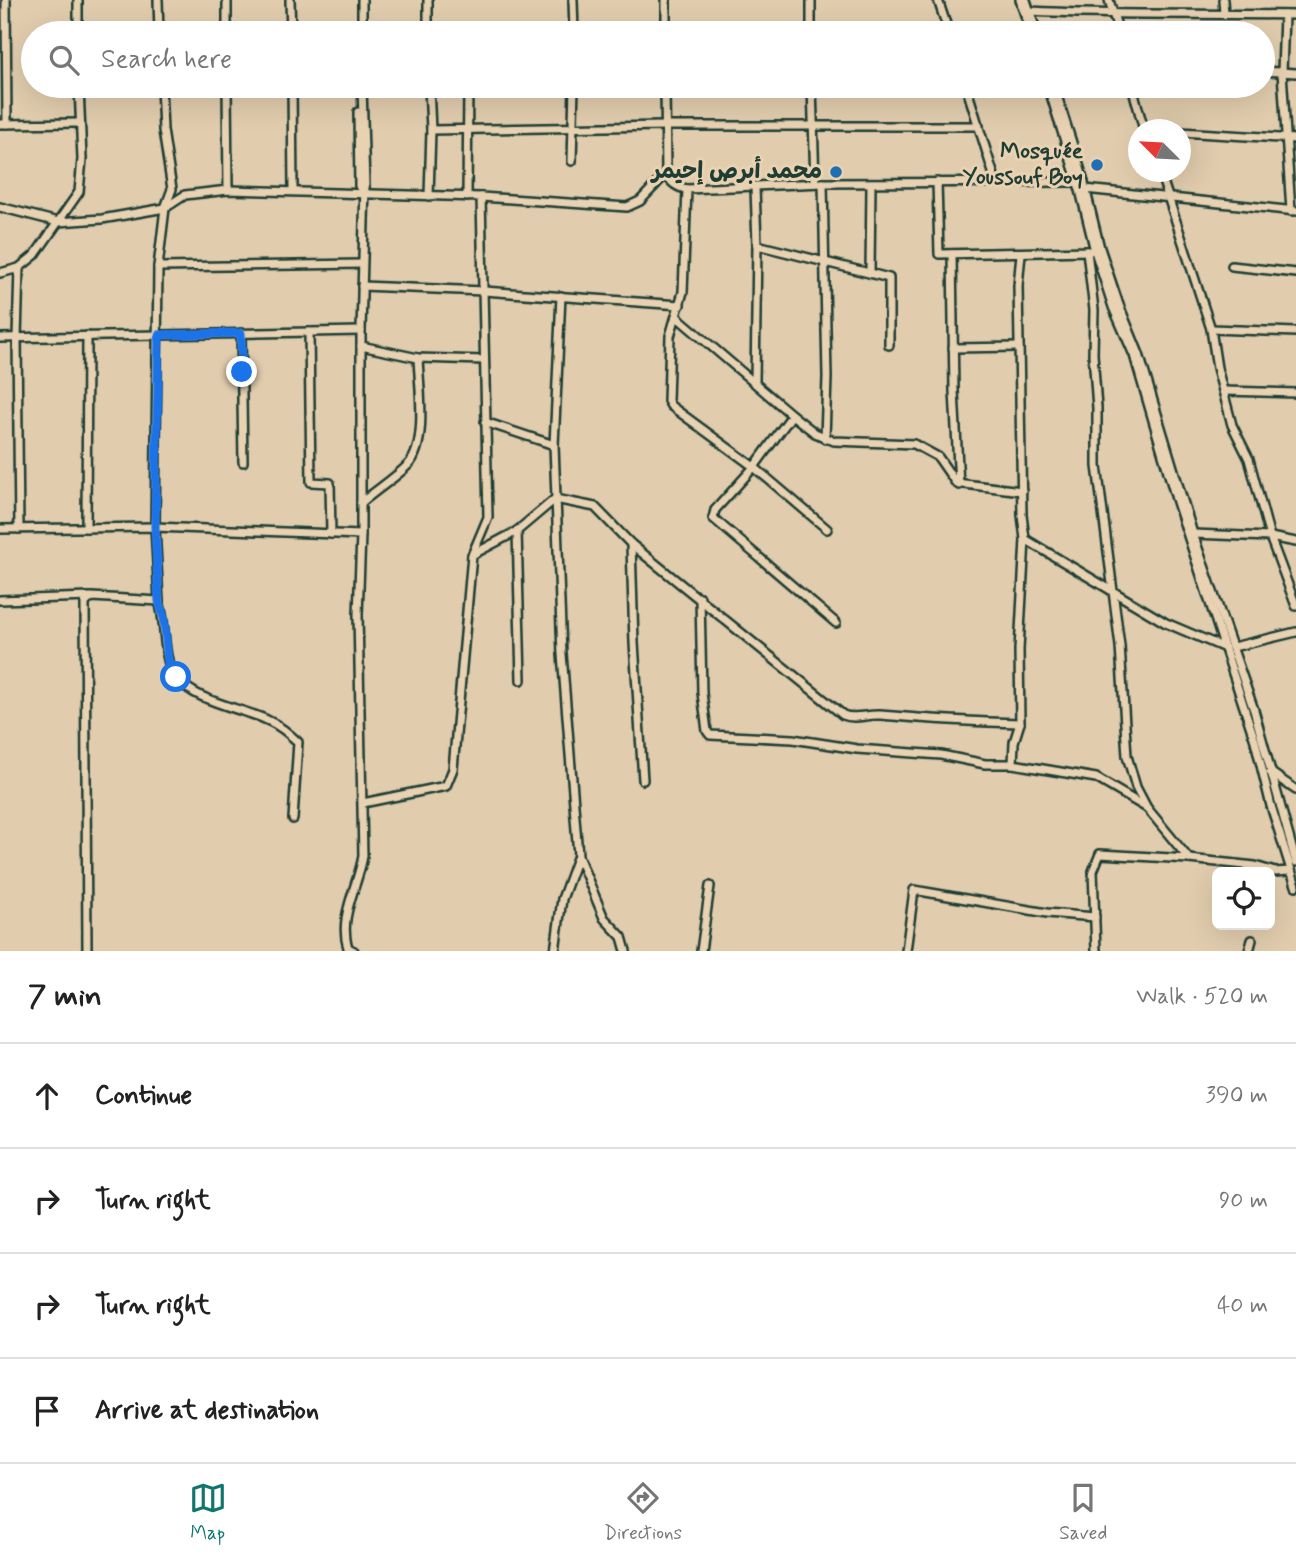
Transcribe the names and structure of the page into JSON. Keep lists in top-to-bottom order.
{
  "places": ["Mosquée Youssouf Boy", "محمد أبرص إحيمر"],
  "north": "top left",
  "page": {
    "search": "Search here",
    "heading": ["7 min", "Walk · 520 m"],
    "list": [
      ["Continue", "390 m"],
      ["Turn right", "90 m"],
      ["Turn right", "40 m"],
      "Arrive at destination"
    ],
    "nav": ["Map", "Directions", "Saved"]
  }
}
